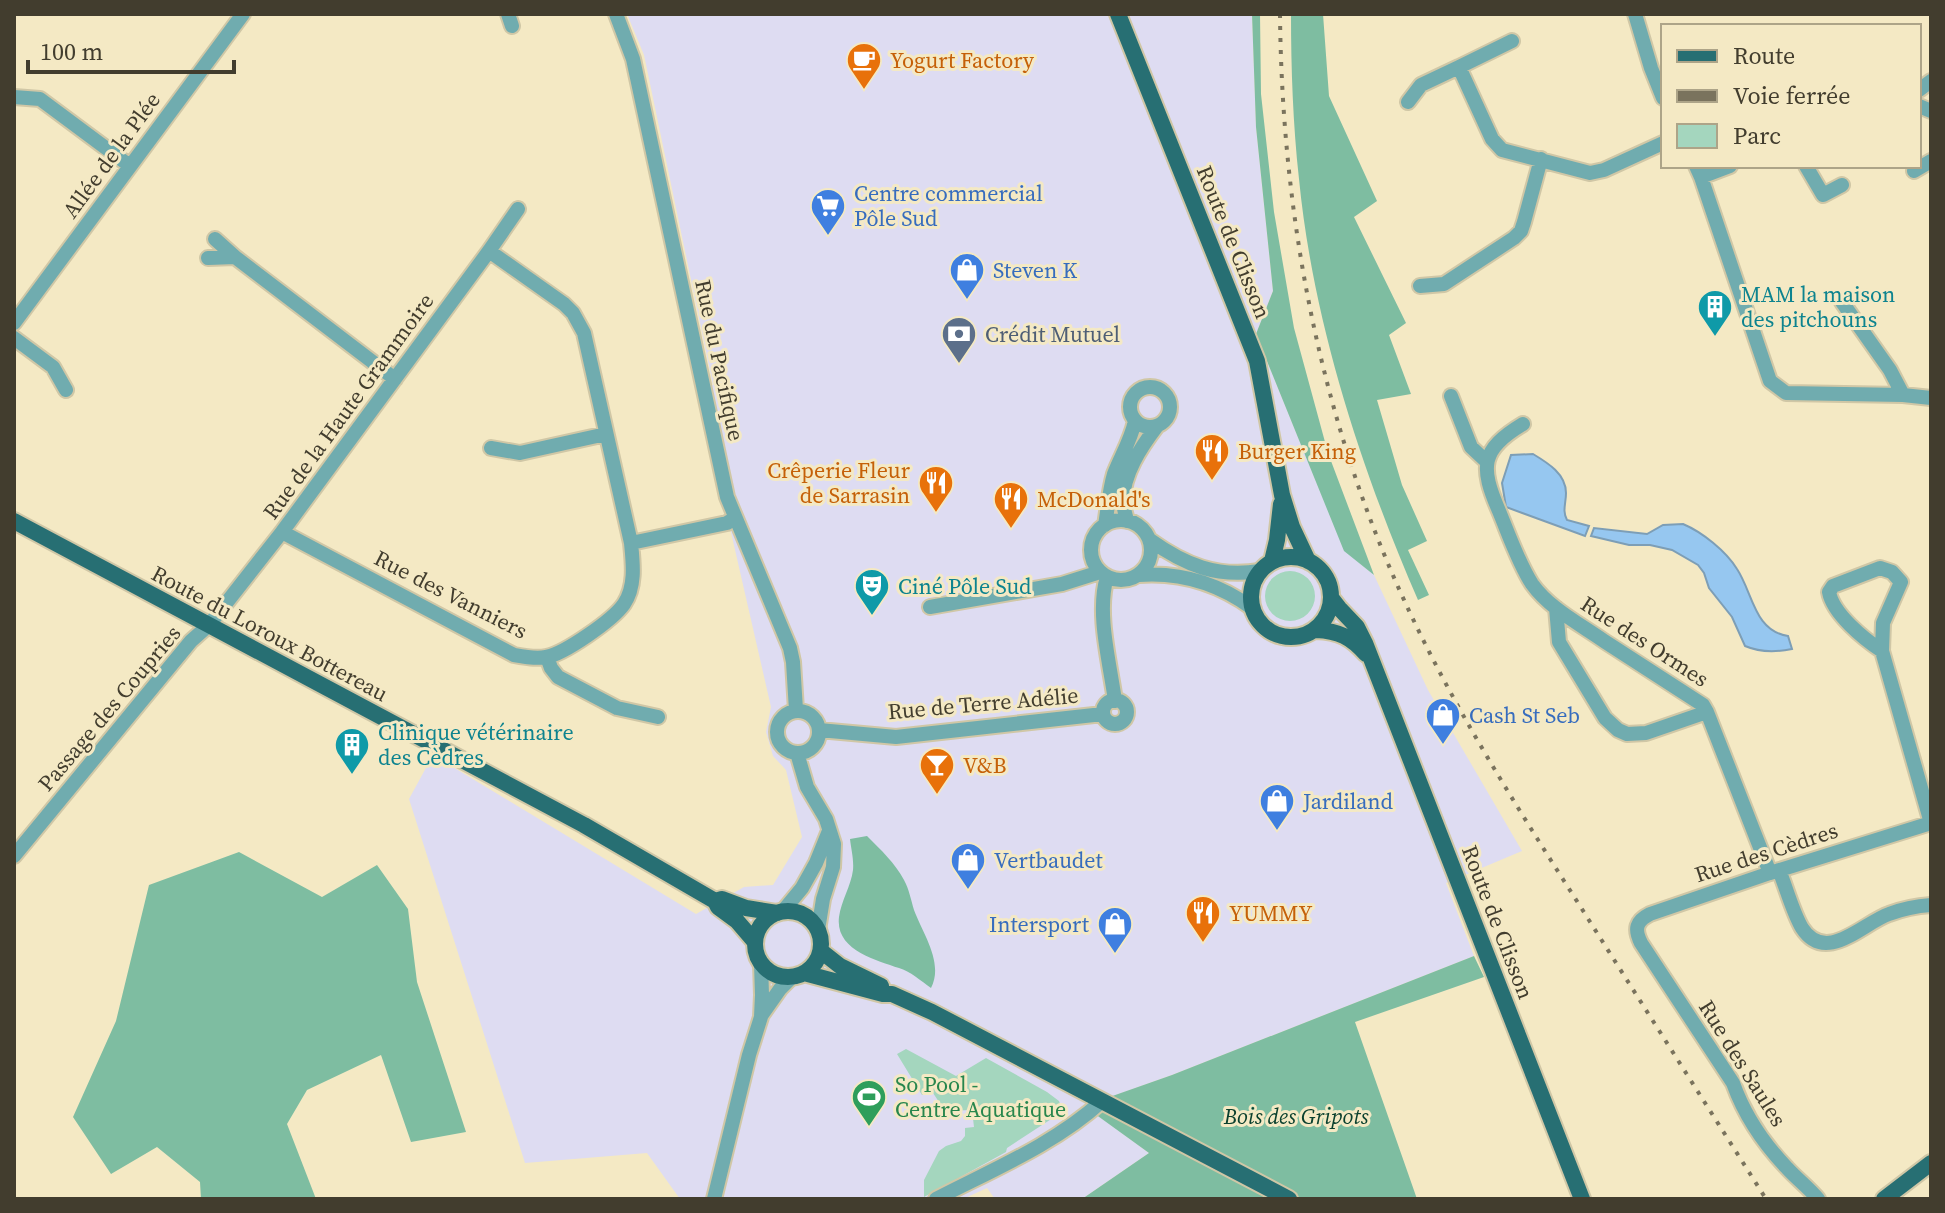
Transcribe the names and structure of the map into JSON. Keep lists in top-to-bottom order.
{
  "streets": {
    "main road": ["Route de Clisson", "Route du Loroux Bottereau"],
    "street": [
      "Allée de la Plée",
      "Rue du Pacifique",
      "Rue de la Haute Grammoire",
      "Rue des Vanniers",
      "Rue des Ormes",
      "Rue de Terre Adélie",
      "Passage des Coupries",
      "Rue des Cèdres",
      "Rue des Saules"
    ]
  },
  "crossings": [
    ["Rue du Pacifique", "Rue de Terre Adélie"],
    ["Rue de la Haute Grammoire", "Rue des Vanniers"],
    ["Rue de la Haute Grammoire", "Route du Loroux Bottereau"],
    ["Rue de la Haute Grammoire", "Passage des Coupries"],
    ["Route du Loroux Bottereau", "Passage des Coupries"],
    ["Rue des Ormes", "Rue des Cèdres"],
    ["Rue des Cèdres", "Rue des Saules"]
  ],
  "parks": ["Bois des Gripots"],
  "places": {
    "cafe": ["Yogurt Factory"],
    "supermarket": ["Centre commercial Pôle Sud"],
    "shop": [
      "Steven K",
      "Cash St Seb",
      "Jardiland",
      "Vertbaudet",
      "Intersport"
    ],
    "building": ["MAM la maison des pitchouns", "Clinique vétérinaire des Cèdres"],
    "bank": ["Crédit Mutuel"],
    "restaurant": [
      "Burger King",
      "Crêperie Fleur de Sarrasin",
      "McDonald's",
      "YUMMY"
    ],
    "theatre": ["Ciné Pôle Sud"],
    "bar": ["V&B"],
    "sports": ["So Pool - Centre Aquatique"]
  },
  "legend": ["Route", "Voie ferrée", "Parc"],
  "scale_bar": "100 m"
}
